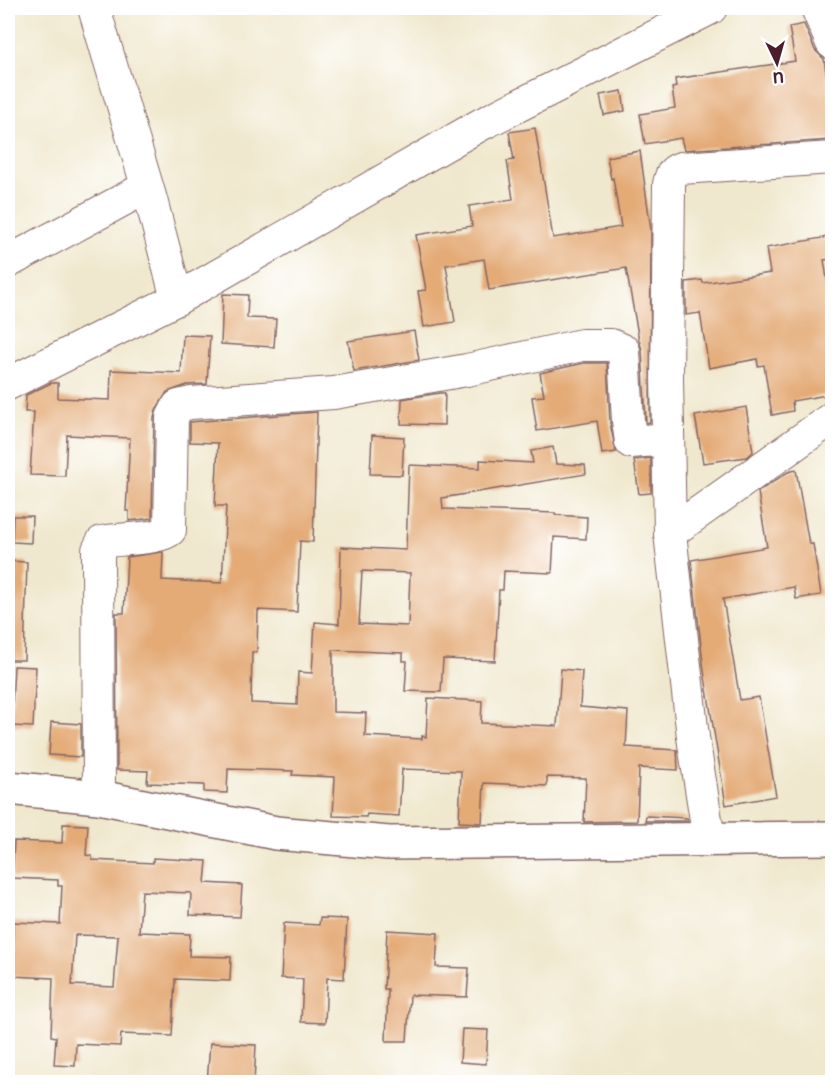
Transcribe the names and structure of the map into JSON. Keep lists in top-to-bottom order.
{
  "north": "bottom"
}
